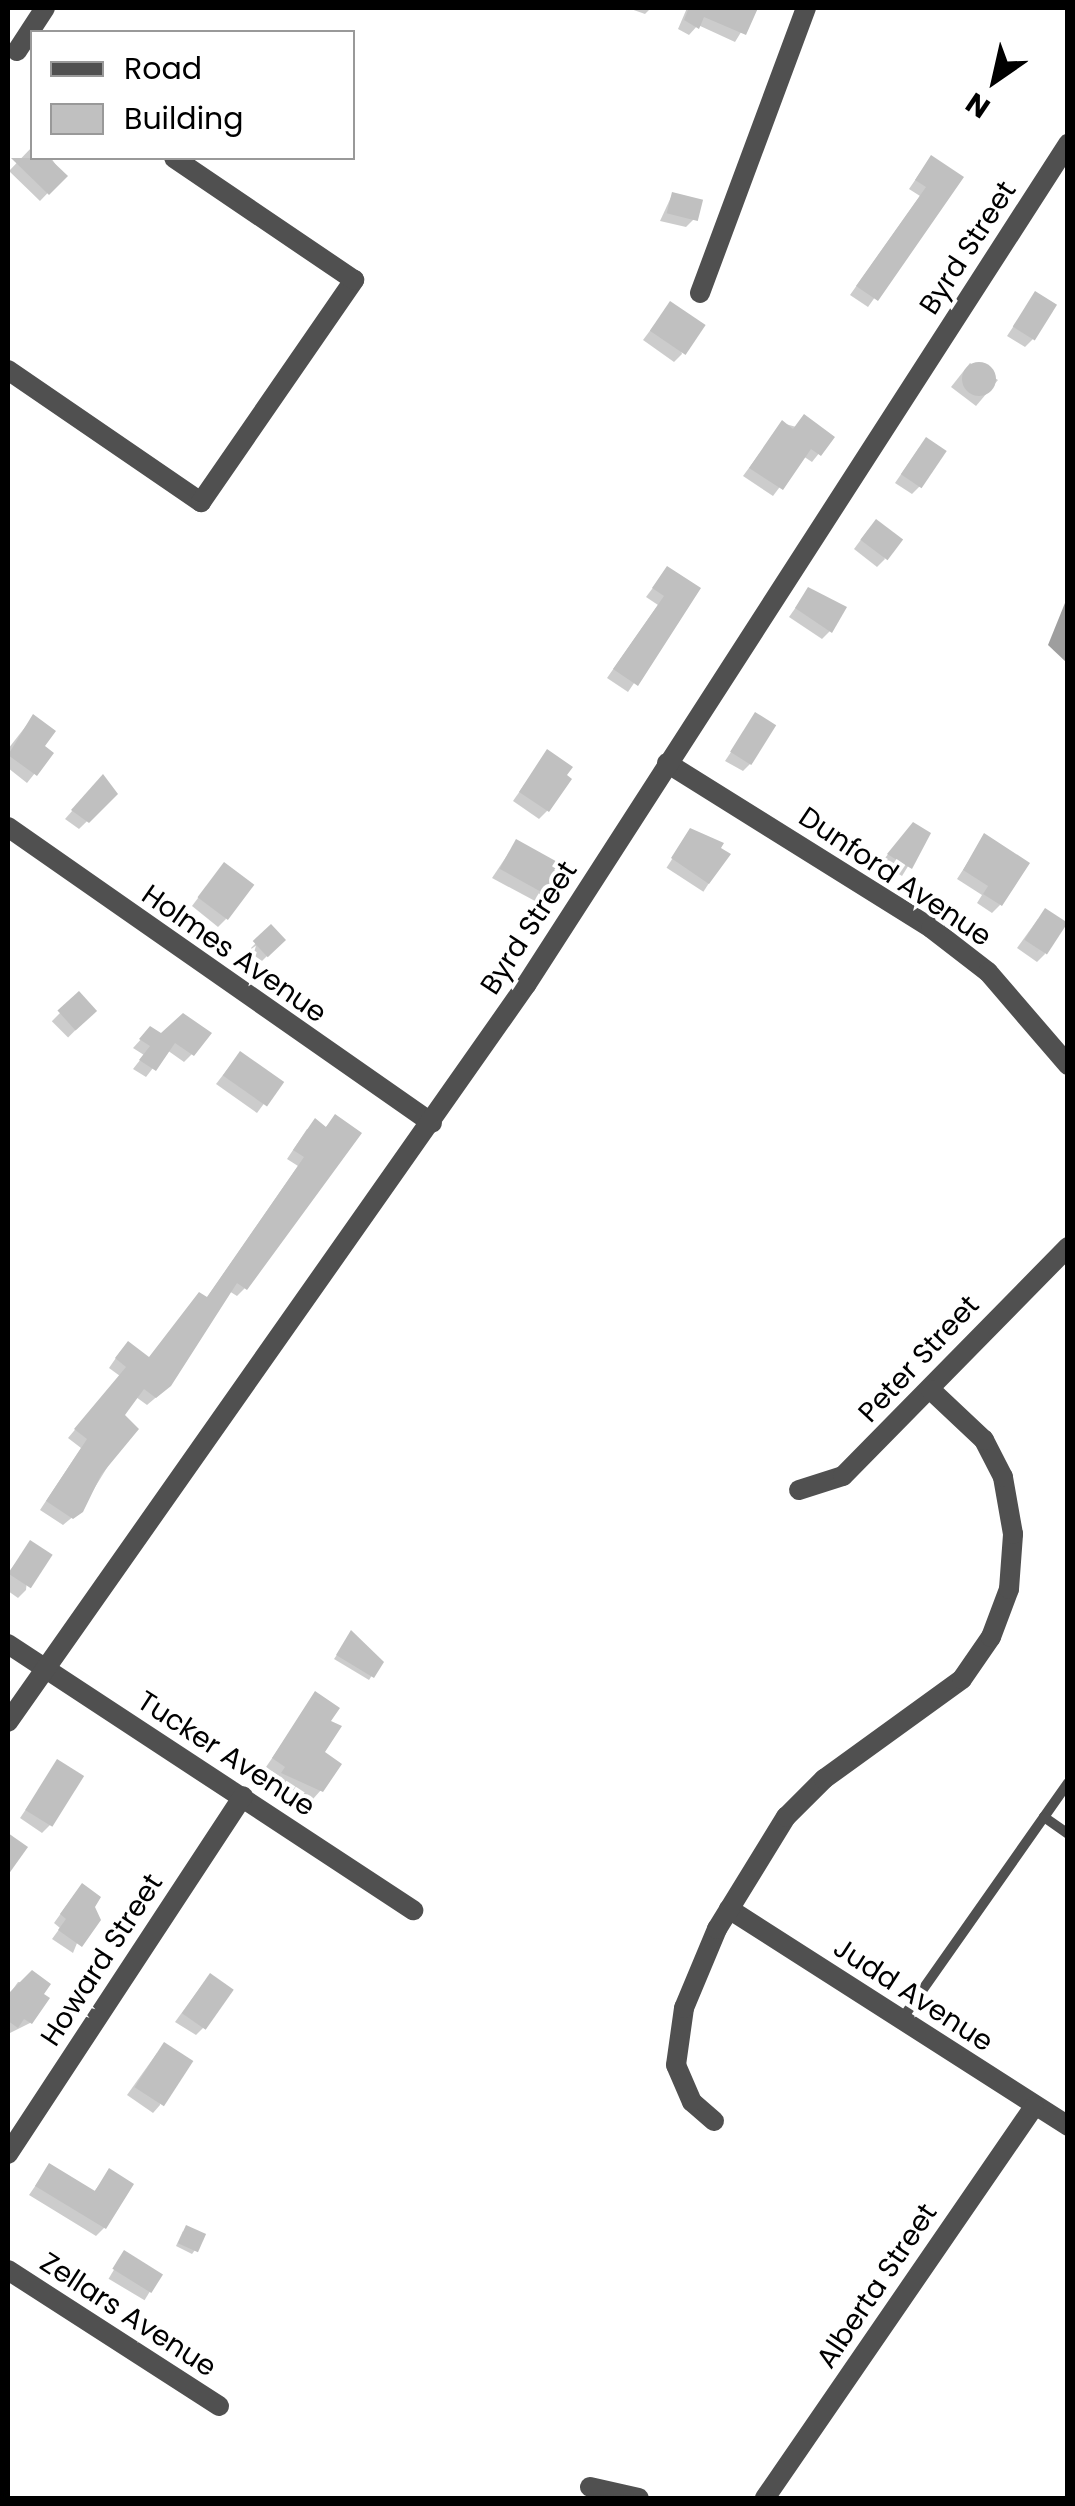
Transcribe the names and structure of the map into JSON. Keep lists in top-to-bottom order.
{
  "streets": {
    "street": [
      "Byrd Street",
      "Dunford Avenue",
      "Holmes Avenue",
      "Peter Street",
      "Tucker Avenue",
      "Howard Street",
      "Judd Avenue",
      "Alberta Street",
      "Zellars Avenue"
    ]
  },
  "crossings": [
    ["Byrd Street", "Dunford Avenue"],
    ["Byrd Street", "Holmes Avenue"],
    ["Byrd Street", "Tucker Avenue"],
    ["Tucker Avenue", "Howard Street"],
    ["Judd Avenue", "Alberta Street"]
  ],
  "legend": ["Road", "Building"],
  "north": "bottom left"
}
